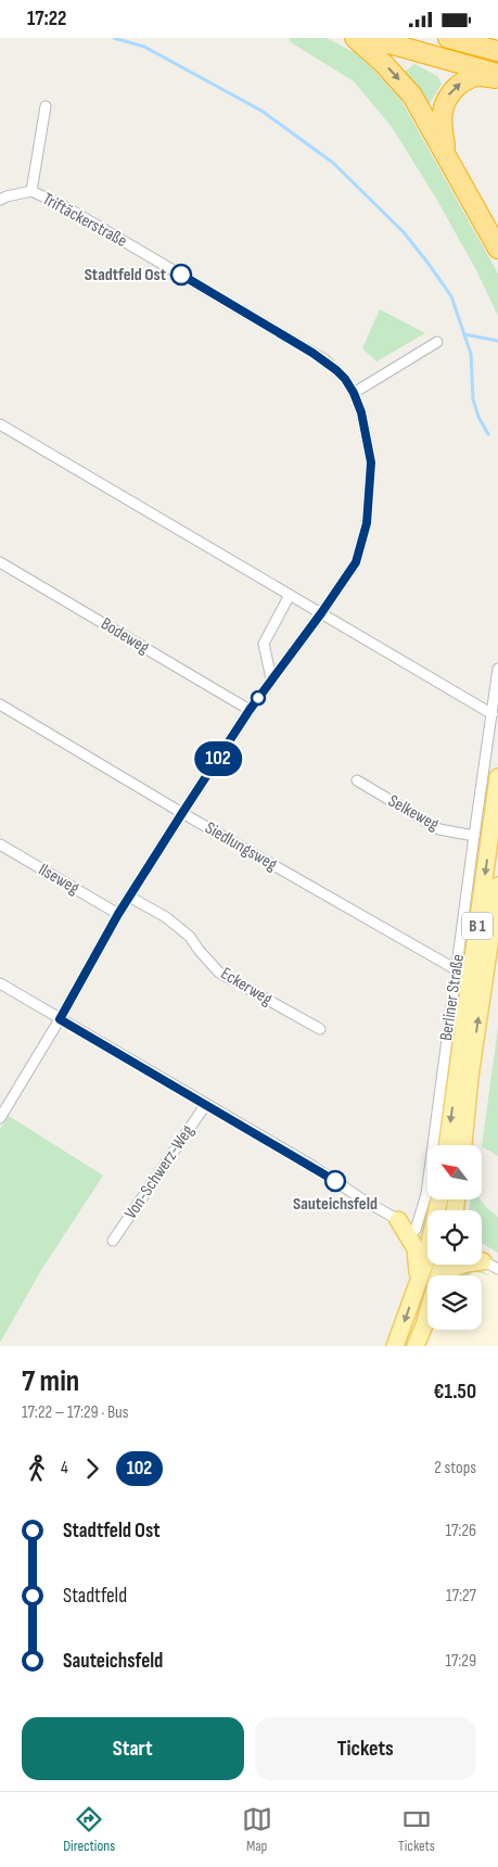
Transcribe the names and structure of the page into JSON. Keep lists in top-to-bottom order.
{
  "streets": {
    "main road": ["B 1"],
    "street": [
      "Triftäckerstraße",
      "Bodeweg",
      "Selkeweg",
      "Siedlungsweg",
      "Ilseweg",
      "Eckerweg",
      "Berliner Straße",
      "Von-Schwerz-Weg"
    ]
  },
  "crossings": [
    ["Triftäckerstraße", "Bodeweg"],
    ["Triftäckerstraße", "Siedlungsweg"],
    ["Triftäckerstraße", "Ilseweg"],
    ["Triftäckerstraße", "Eckerweg"],
    ["Selkeweg", "Berliner Straße"],
    ["Siedlungsweg", "Berliner Straße"]
  ],
  "places": ["Stadtfeld Ost", "Sauteichsfeld"],
  "lines": ["bus line 102"],
  "north": "top left",
  "page": {
    "status": "17:22",
    "on_map": "102",
    "heading": ["7 min", "17:22 – 17:29 · Bus", "€1.50"],
    "legs": ["4", "102", "2 stops"],
    "list": [
      {
        "name": "Stadtfeld Ost",
        "value": "17:26"
      },
      {
        "name": "Stadtfeld",
        "value": "17:27"
      },
      {
        "name": "Sauteichsfeld",
        "value": "17:29"
      }
    ],
    "buttons": ["Start", "Tickets"],
    "tabs": ["Directions", "Map", "Tickets"]
  }
}
